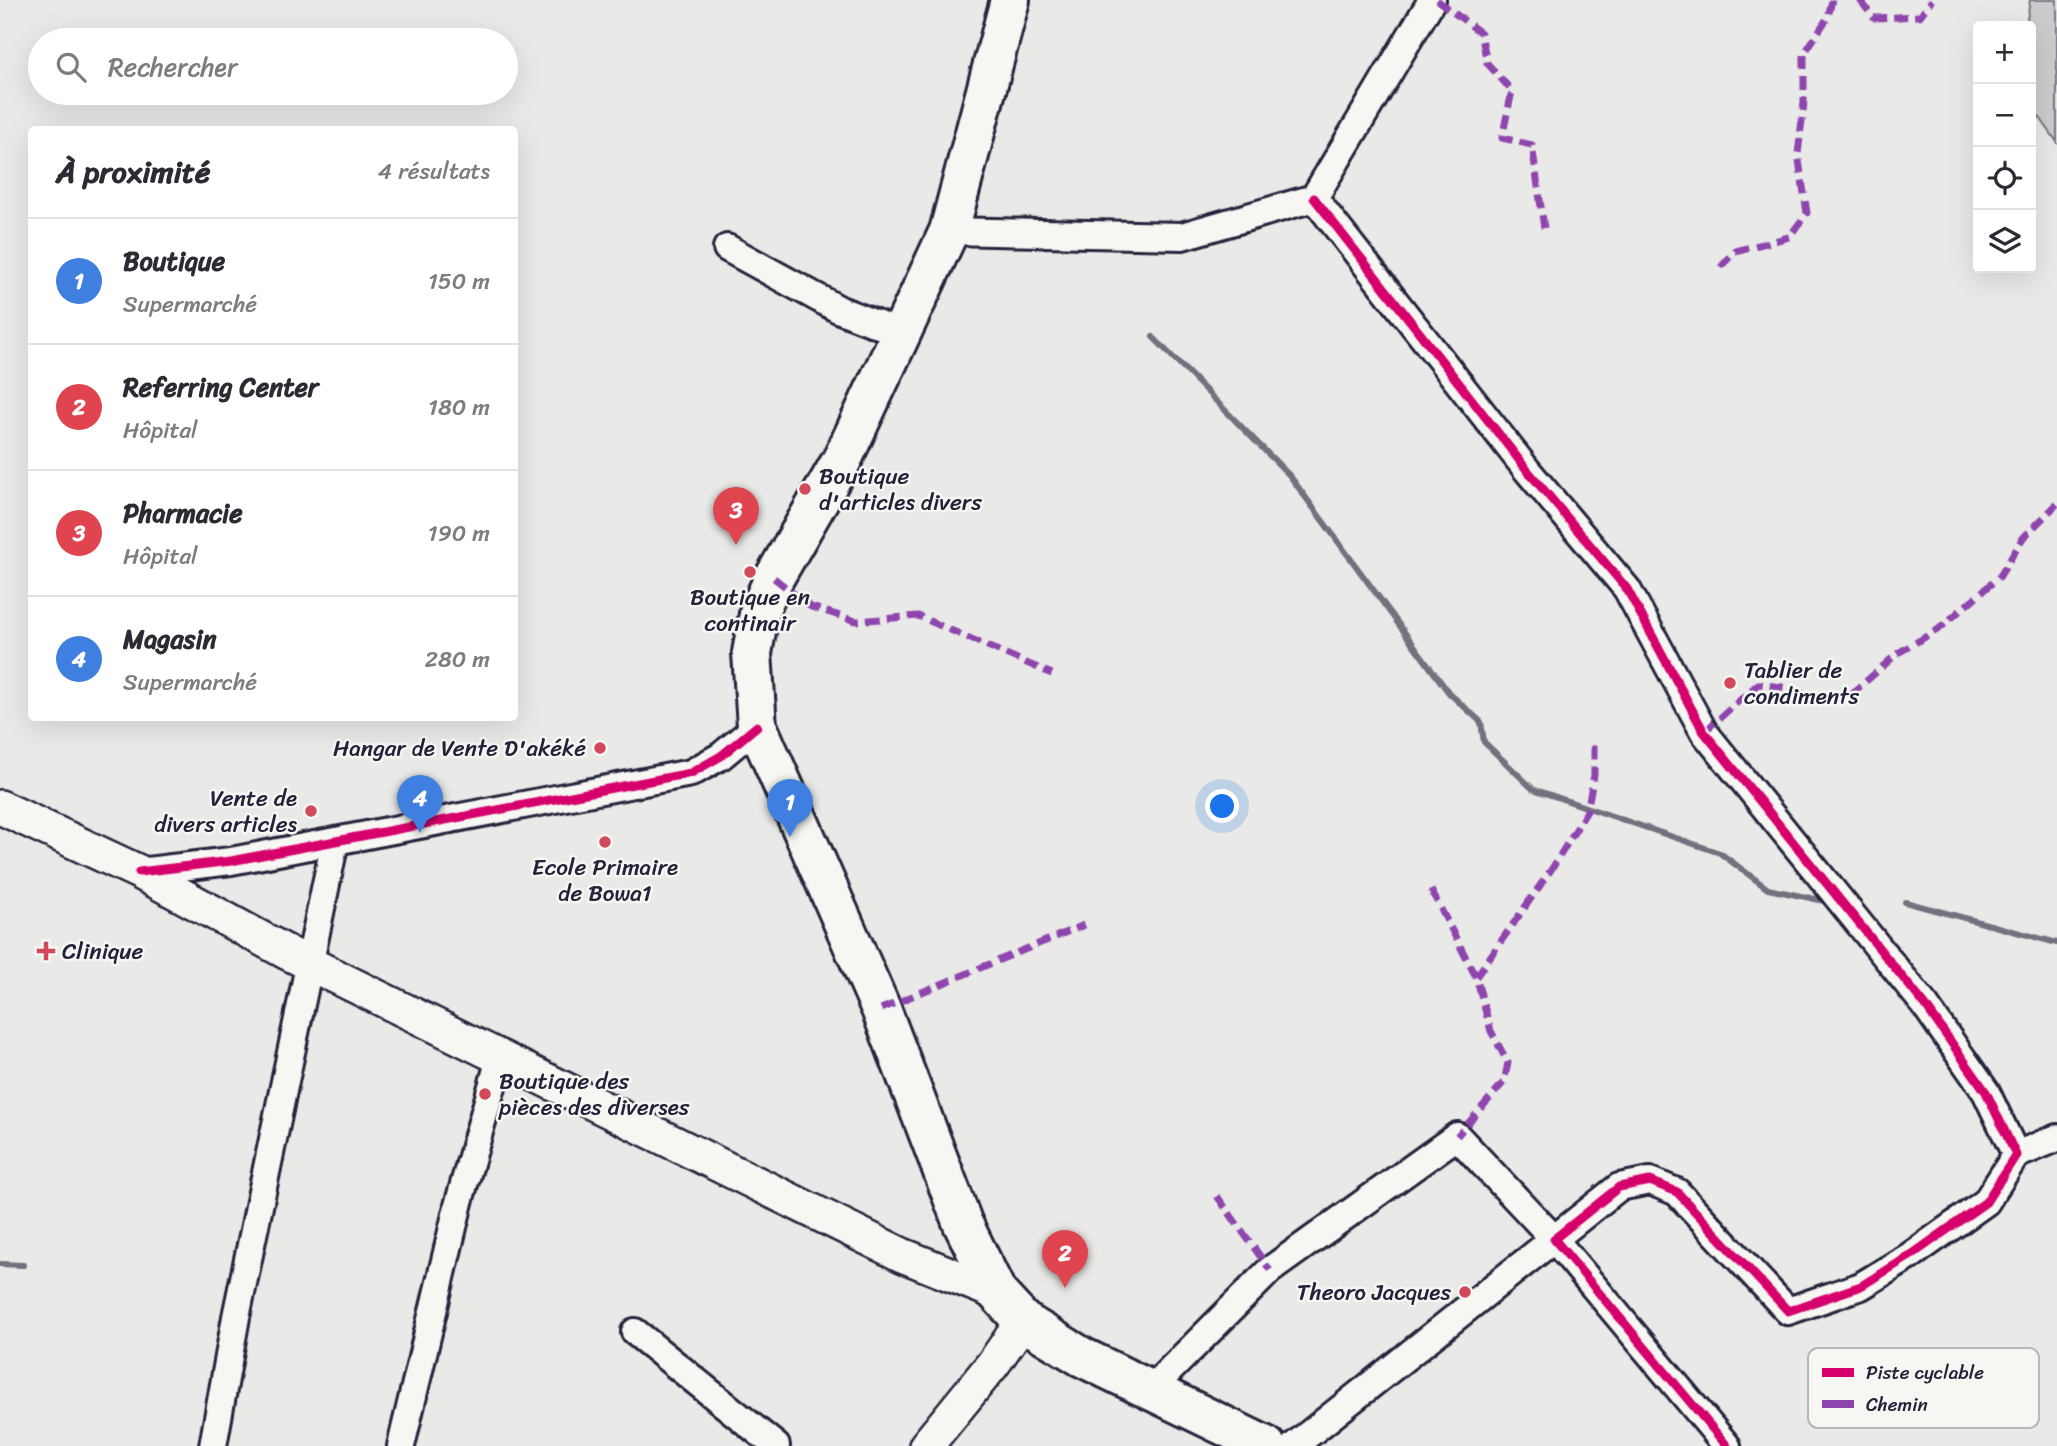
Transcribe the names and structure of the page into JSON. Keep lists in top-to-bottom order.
{
  "places": {
    "other": [
      "Boutique d'articles divers",
      "Boutique en continair",
      "Tablier de condiments",
      "Hangar de Vente D'akéké",
      "Vente de divers articles",
      "Ecole Primaire de Bowa1",
      "Boutique des pièces des diverses",
      "Theoro Jacques"
    ],
    "health": ["Clinique"]
  },
  "legend": ["Piste cyclable", "Chemin"],
  "page": {
    "map_buttons": ["+", "−"],
    "search": "Rechercher",
    "heading": ["À proximité", "4 résultats"],
    "list": [
      {
        "mark": "1",
        "name": "Boutique",
        "note": "Supermarché",
        "value": "150 m"
      },
      {
        "mark": "2",
        "name": "Referring Center",
        "note": "Hôpital",
        "value": "180 m"
      },
      {
        "mark": "3",
        "name": "Pharmacie",
        "note": "Hôpital",
        "value": "190 m"
      },
      {
        "mark": "4",
        "name": "Magasin",
        "note": "Supermarché",
        "value": "280 m"
      }
    ],
    "pins": [
      "3",
      "4",
      "1",
      "2"
    ]
  }
}
